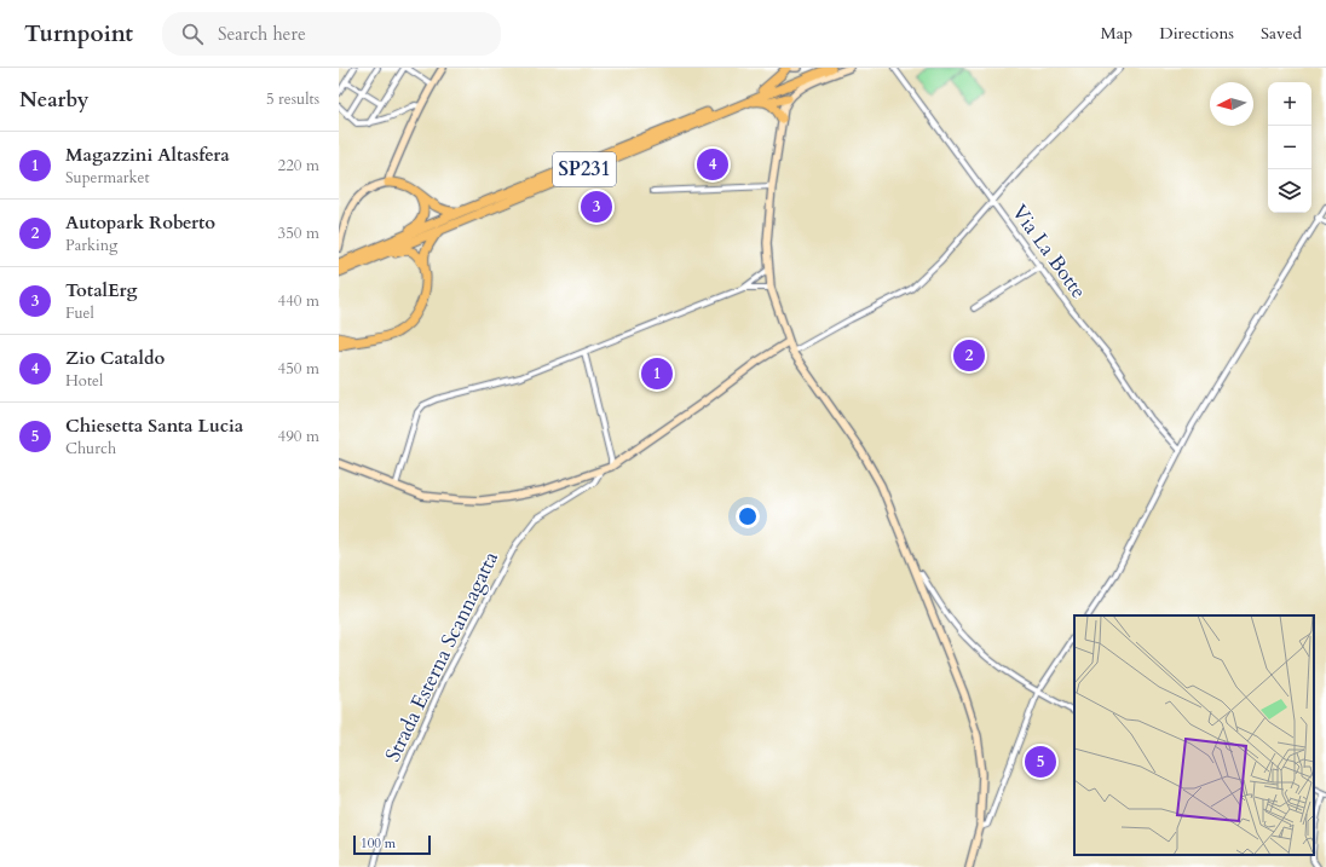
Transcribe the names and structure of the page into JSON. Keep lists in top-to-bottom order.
{
  "streets": {
    "highway": ["SP231"],
    "street": ["Via La Botte", "Strada Esterna Scannagatta"]
  },
  "scale_bar": "100 m",
  "north": "left",
  "page": {
    "header": "Turnpoint",
    "search": "Search here",
    "nav": ["Map", "Directions", "Saved"],
    "heading": ["Nearby", "5 results"],
    "map_buttons": ["+", "−"],
    "list": [
      {
        "mark": "1",
        "name": "Magazzini Altasfera",
        "note": "Supermarket",
        "value": "220 m"
      },
      {
        "mark": "2",
        "name": "Autopark Roberto",
        "note": "Parking",
        "value": "350 m"
      },
      {
        "mark": "3",
        "name": "TotalErg",
        "note": "Fuel",
        "value": "440 m"
      },
      {
        "mark": "4",
        "name": "Zio Cataldo",
        "note": "Hotel",
        "value": "450 m"
      },
      {
        "mark": "5",
        "name": "Chiesetta Santa Lucia",
        "note": "Church",
        "value": "490 m"
      }
    ],
    "pins": [
      "4",
      "3",
      "2",
      "1",
      "5"
    ],
    "scale": "100 m"
  }
}
